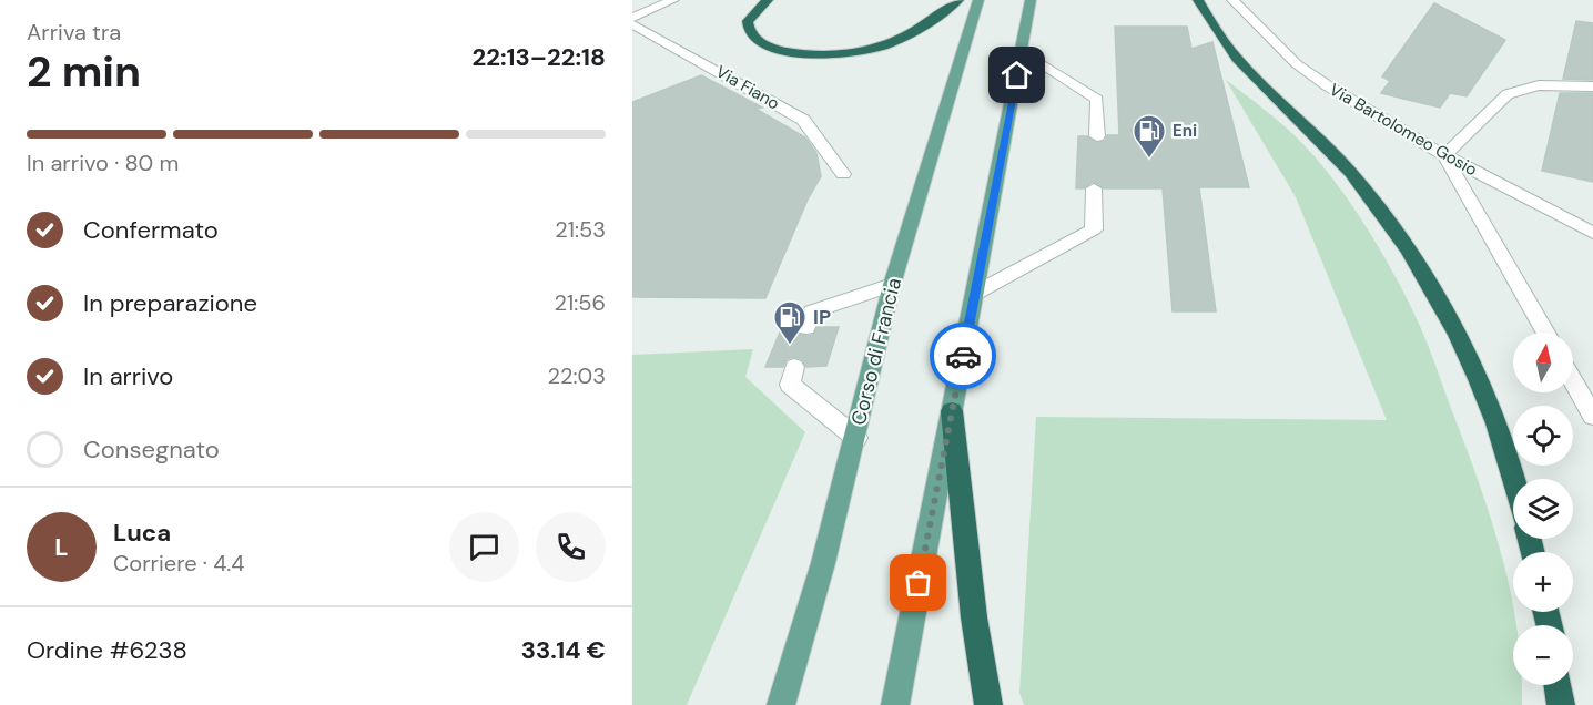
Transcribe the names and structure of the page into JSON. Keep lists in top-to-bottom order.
{
  "streets": {
    "main road": ["Corso di Francia"],
    "street": ["Via Fiano", "Via Bartolomeo Gosio"]
  },
  "places": {
    "fuel station": ["Eni", "IP"]
  },
  "north": "top",
  "page": {
    "heading": ["2 min", "Arriva tra", "22:13–22:18"],
    "panel": [
      "Luca",
      "Corriere · 4.4",
      "Ordine #6238",
      "33.14 €"
    ],
    "bar": "In arrivo · 80 m",
    "list": [
      ["Confermato", "21:53"],
      ["In preparazione", "21:56"],
      ["In arrivo", "22:03"],
      "Consegnato"
    ],
    "map_buttons": ["+", "−"],
    "round": "L"
  }
}
